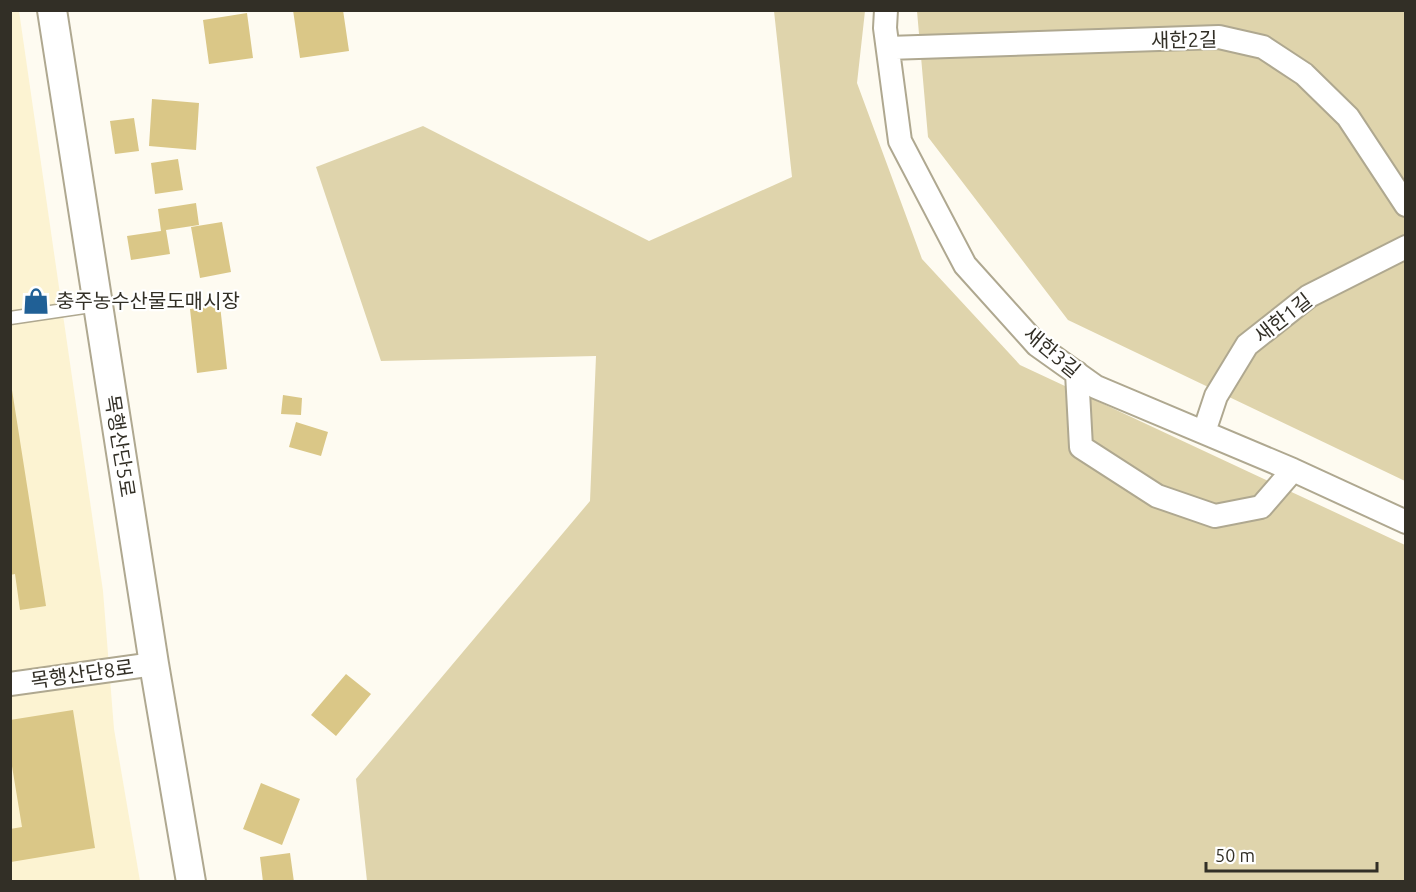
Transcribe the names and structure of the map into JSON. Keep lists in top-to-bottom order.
{
  "streets": {
    "street": [
      "새한2길",
      "새한1길",
      "새한3길",
      "목행산단5로",
      "목행산단8로"
    ]
  },
  "crossings": [
    ["새한2길", "새한3길"],
    ["새한1길", "새한3길"],
    ["목행산단5로", "목행산단8로"]
  ],
  "places": {
    "shop": ["충주농수산물도매시장"]
  },
  "scale_bar": "50 m"
}
